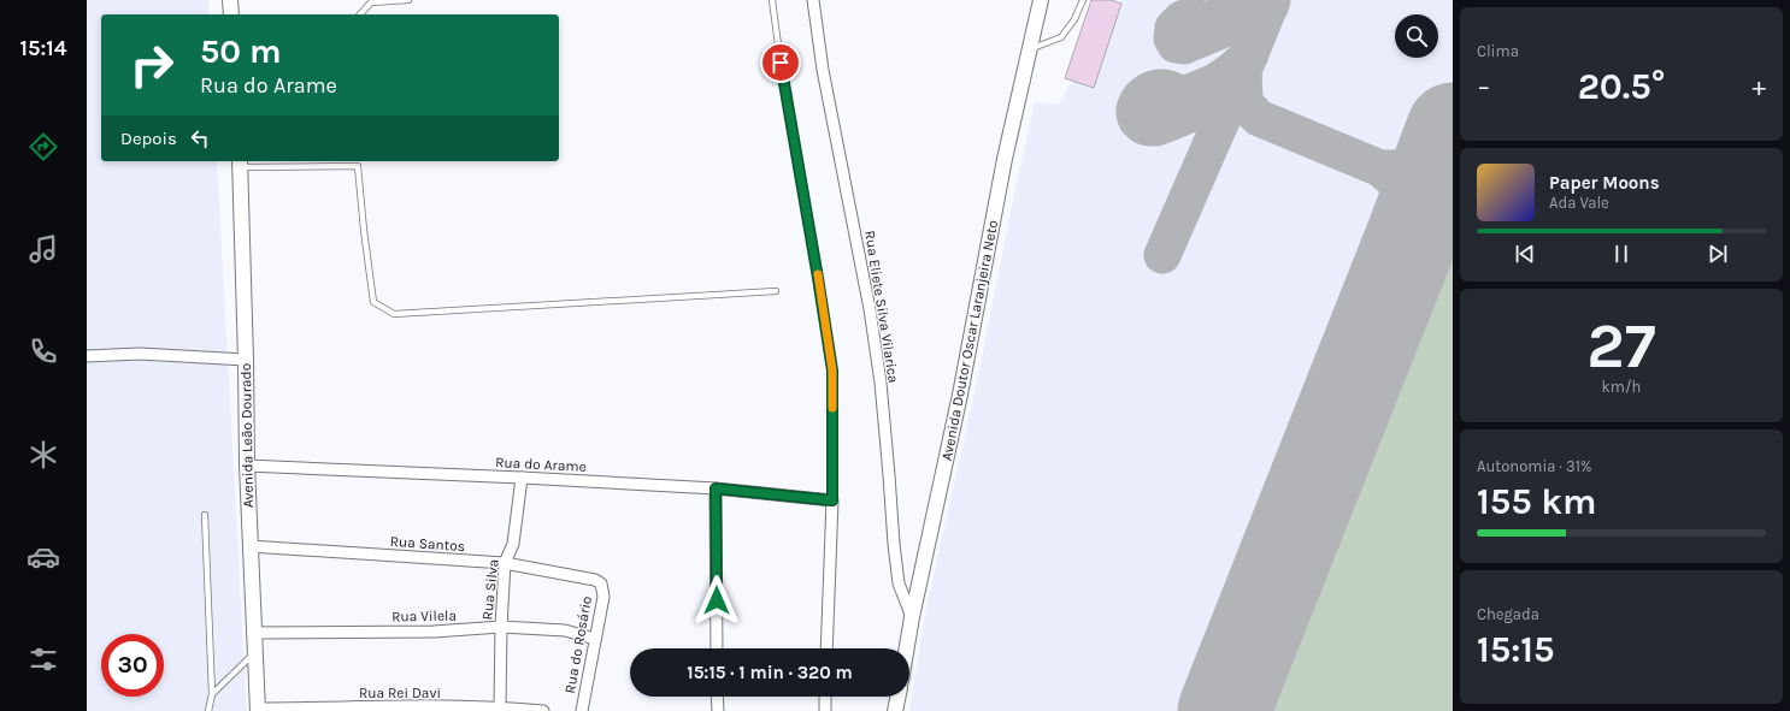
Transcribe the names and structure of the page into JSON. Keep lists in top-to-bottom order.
{
  "streets": {
    "street": [
      "Rua Eliete Silva Vilarica",
      "Avenida Doutor Oscar Laranjeira Neto",
      "Avenida Leão Dourado",
      "Rua do Arame",
      "Rua Santos",
      "Rua Silva",
      "Rua Vilela",
      "Rua do Rosário",
      "Rua Rei Davi"
    ]
  },
  "crossings": [
    ["Rua Eliete Silva Vilarica", "Avenida Doutor Oscar Laranjeira Neto"],
    ["Avenida Leão Dourado", "Rua do Arame"],
    ["Avenida Leão Dourado", "Rua Santos"],
    ["Avenida Leão Dourado", "Rua Vilela"],
    ["Avenida Leão Dourado", "Rua Rei Davi"],
    ["Rua do Arame", "Rua Silva"],
    ["Rua Santos", "Rua Silva"],
    ["Rua Santos", "Rua do Rosário"],
    ["Rua Silva", "Rua Vilela"],
    ["Rua Silva", "Rua Rei Davi"],
    ["Rua Vilela", "Rua do Rosário"]
  ],
  "page": {
    "tabs": "15:14",
    "tile": [
      "Clima",
      ["27", "km/h"],
      ["Autonomia · 31%", "155 km"],
      ["Chegada", "15:15"]
    ],
    "turn": ["50 m", "Rua do Arame"],
    "heat": ["−", "20.5°", "+"],
    "then": "Depois",
    "song": ["Paper Moons", "Ada Vale"],
    "limit": "30",
    "trip": "15:15 · 1 min · 320 m"
  }
}
